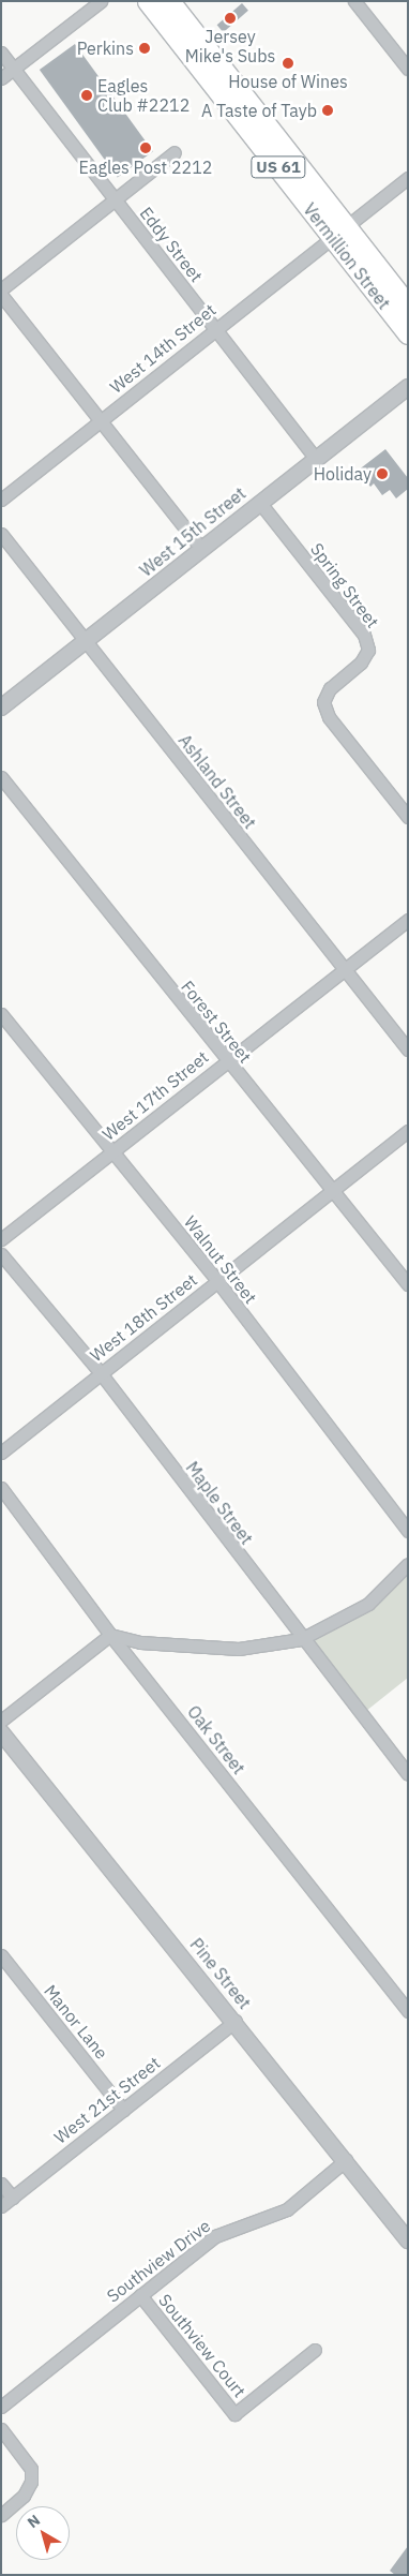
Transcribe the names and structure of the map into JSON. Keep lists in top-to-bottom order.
{
  "streets": {
    "highway": ["US 61", "Vermillion Street"],
    "street": [
      "Eddy Street",
      "West 14th Street",
      "West 15th Street",
      "Spring Street",
      "Ashland Street",
      "Forest Street",
      "West 17th Street",
      "Walnut Street",
      "West 18th Street",
      "Maple Street",
      "Oak Street",
      "Pine Street",
      "Manor Lane",
      "West 21st Street",
      "Southview Drive",
      "Southview Court"
    ]
  },
  "crossings": [
    ["Eddy Street", "West 14th Street"],
    ["Eddy Street", "West 15th Street"],
    ["Vermillion Street", "West 14th Street"],
    ["West 15th Street", "Spring Street"],
    ["West 15th Street", "Ashland Street"],
    ["Ashland Street", "West 17th Street"],
    ["Forest Street", "West 17th Street"],
    ["Forest Street", "West 18th Street"],
    ["West 17th Street", "Walnut Street"],
    ["Walnut Street", "West 18th Street"],
    ["West 18th Street", "Maple Street"],
    ["Pine Street", "West 21st Street"],
    ["Pine Street", "Southview Drive"],
    ["Manor Lane", "West 21st Street"],
    ["Southview Drive", "Southview Court"]
  ],
  "places": [
    "Jersey Mike's Subs",
    "Perkins",
    "House of Wines",
    "Eagles Club #2212",
    "A Taste of Tayb",
    "Eagles Post 2212",
    "Holiday"
  ],
  "north": "top left"
}
